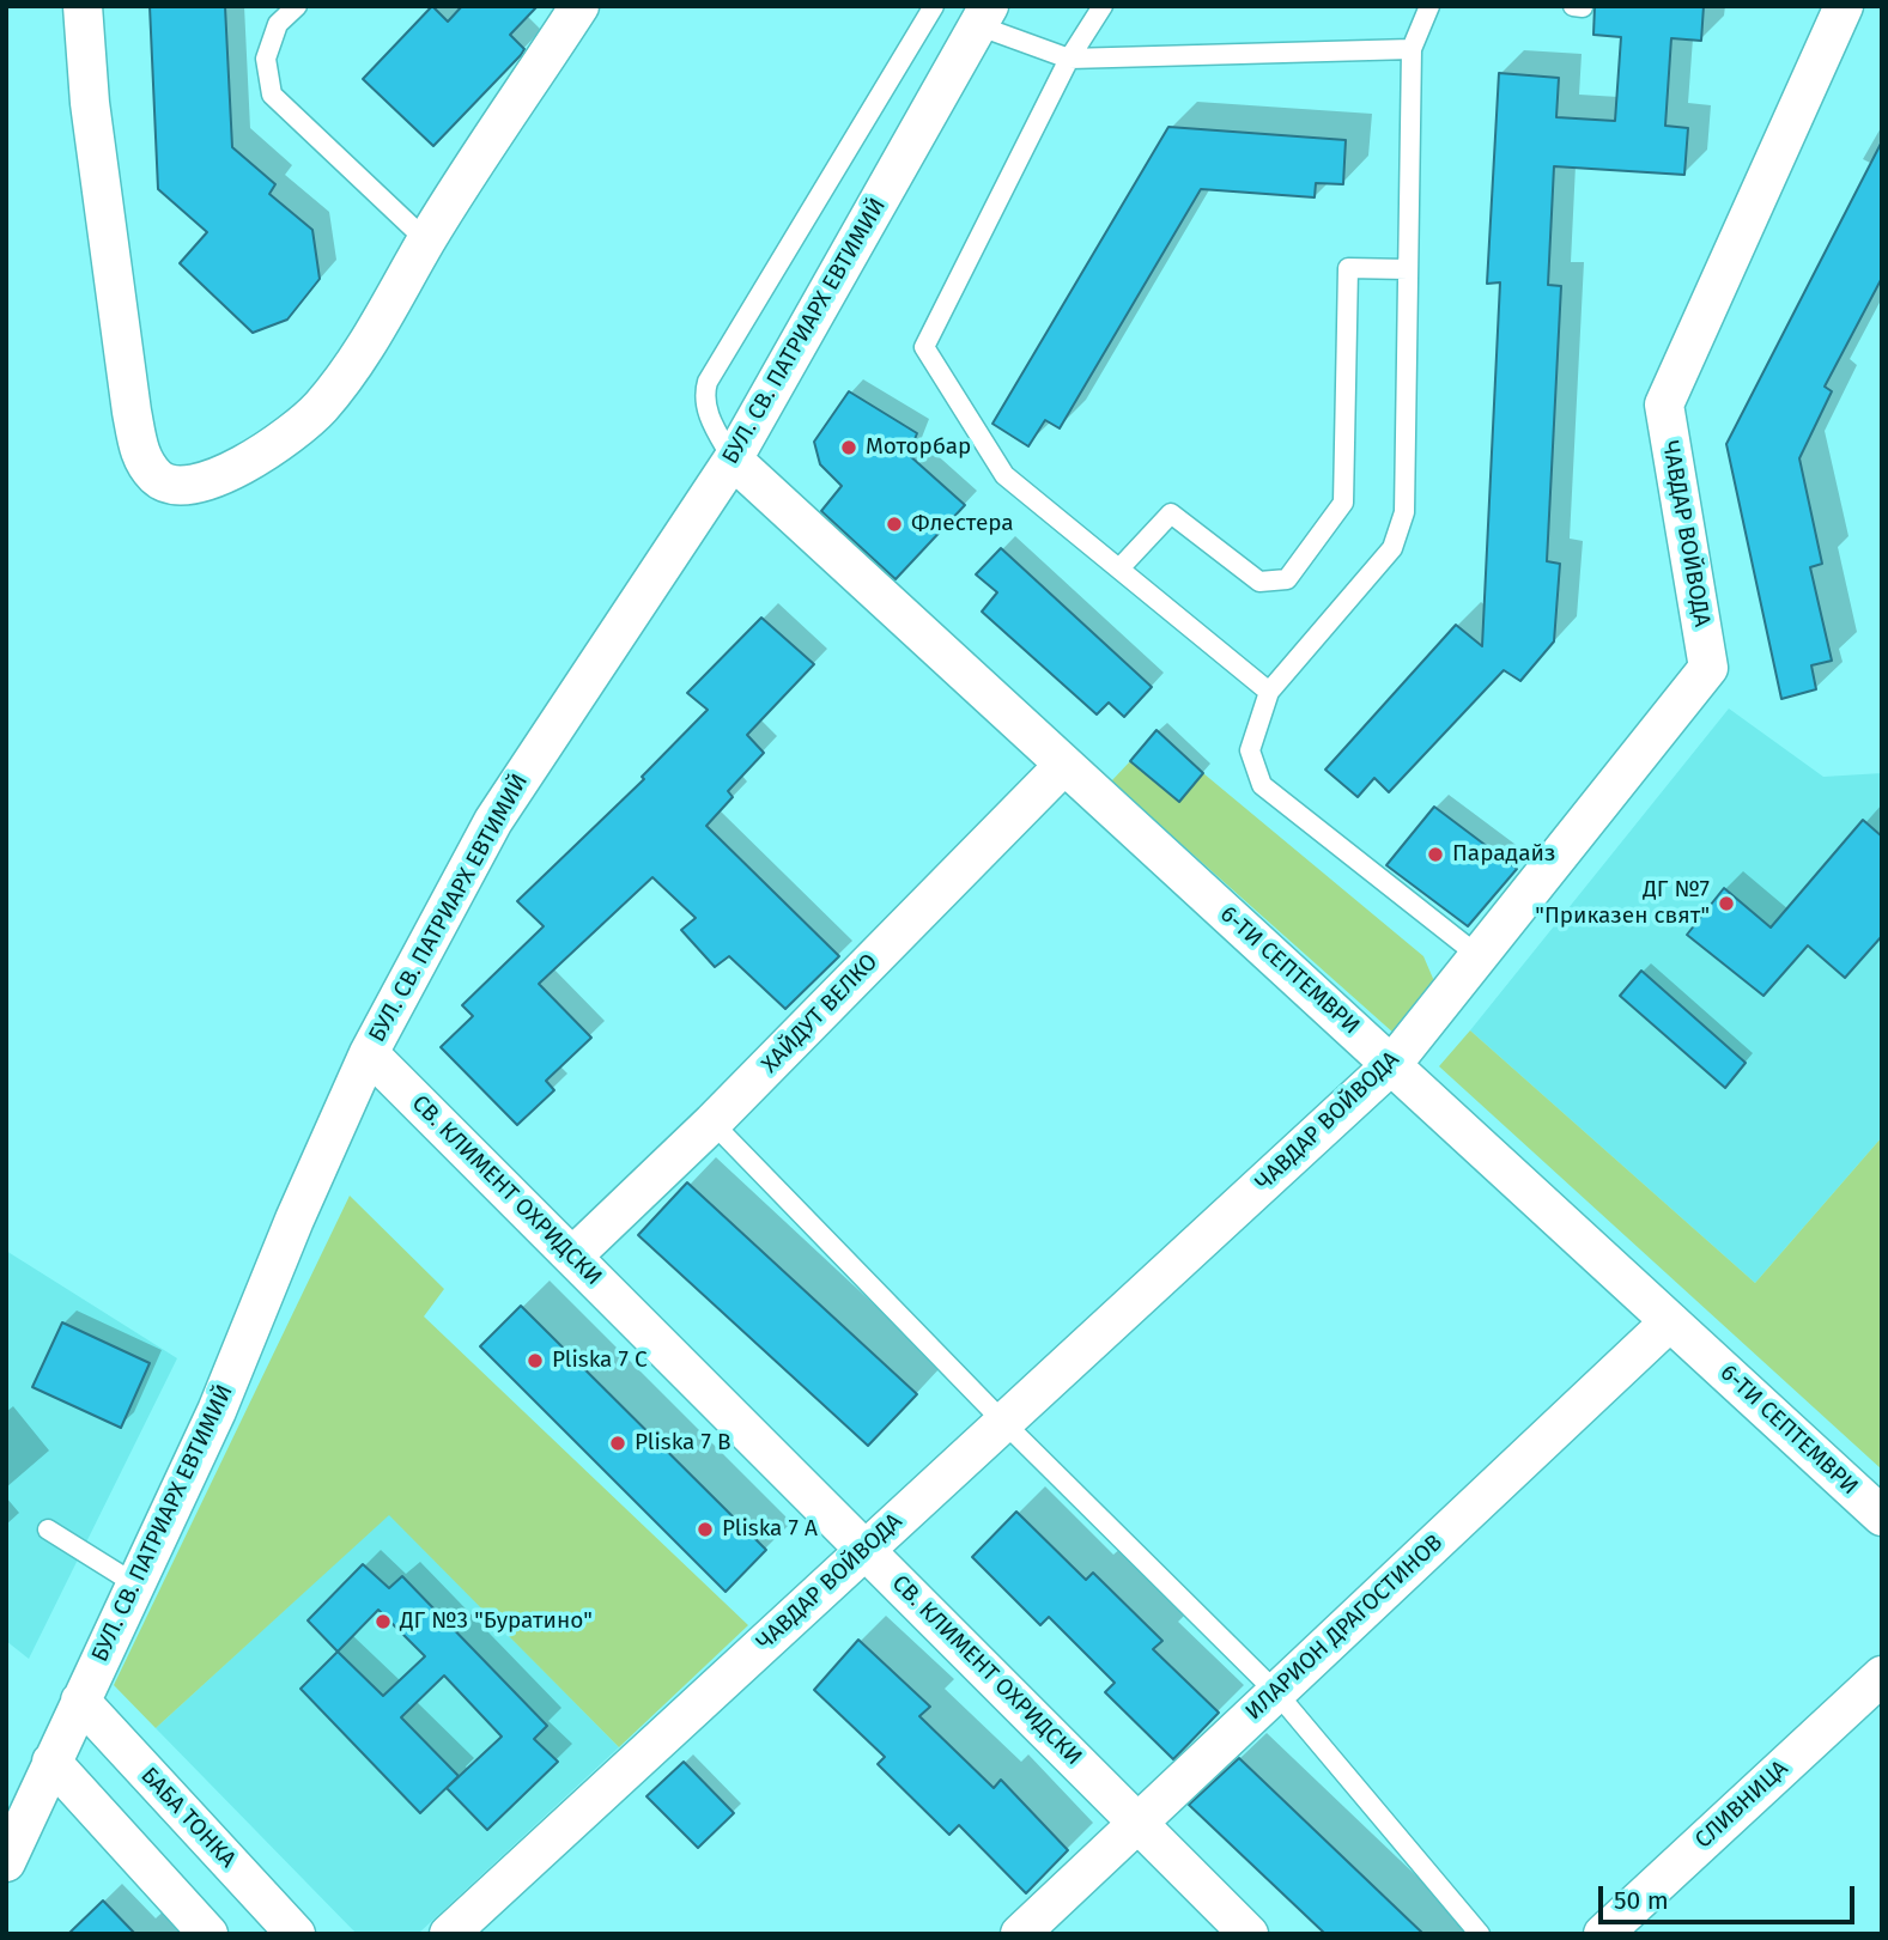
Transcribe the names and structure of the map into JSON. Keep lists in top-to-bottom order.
{
  "streets": {
    "street": [
      "БУЛ. СВ. ПАТРИАРХ ЕВТИМИЙ",
      "ЧАВДАР ВОЙВОДА",
      "6-ТИ СЕПТЕМВРИ",
      "ХАЙДУТ ВЕЛКО",
      "СВ. КЛИМЕНТ ОХРИДСКИ",
      "ИЛАРИОН ДРАГОСТИНОВ",
      "СЛИВНИЦА",
      "БАБА ТОНКА"
    ]
  },
  "crossings": [
    ["БУЛ. СВ. ПАТРИАРХ ЕВТИМИЙ", "6-ТИ СЕПТЕМВРИ"],
    ["БУЛ. СВ. ПАТРИАРХ ЕВТИМИЙ", "СВ. КЛИМЕНТ ОХРИДСКИ"],
    ["БУЛ. СВ. ПАТРИАРХ ЕВТИМИЙ", "БАБА ТОНКА"],
    ["ЧАВДАР ВОЙВОДА", "6-ТИ СЕПТЕМВРИ"],
    ["ЧАВДАР ВОЙВОДА", "СВ. КЛИМЕНТ ОХРИДСКИ"],
    ["6-ТИ СЕПТЕМВРИ", "ХАЙДУТ ВЕЛКО"],
    ["6-ТИ СЕПТЕМВРИ", "ИЛАРИОН ДРАГОСТИНОВ"],
    ["ХАЙДУТ ВЕЛКО", "СВ. КЛИМЕНТ ОХРИДСКИ"],
    ["СВ. КЛИМЕНТ ОХРИДСКИ", "ИЛАРИОН ДРАГОСТИНОВ"]
  ],
  "places": [
    "Моторбар",
    "Флестера",
    "Парадайз",
    "ДГ №7 \"Приказен свят\"",
    "Pliska 7 C",
    "Pliska 7 B",
    "Pliska 7 A",
    "ДГ №3 \"Буратино\""
  ],
  "scale_bar": "50 m"
}
